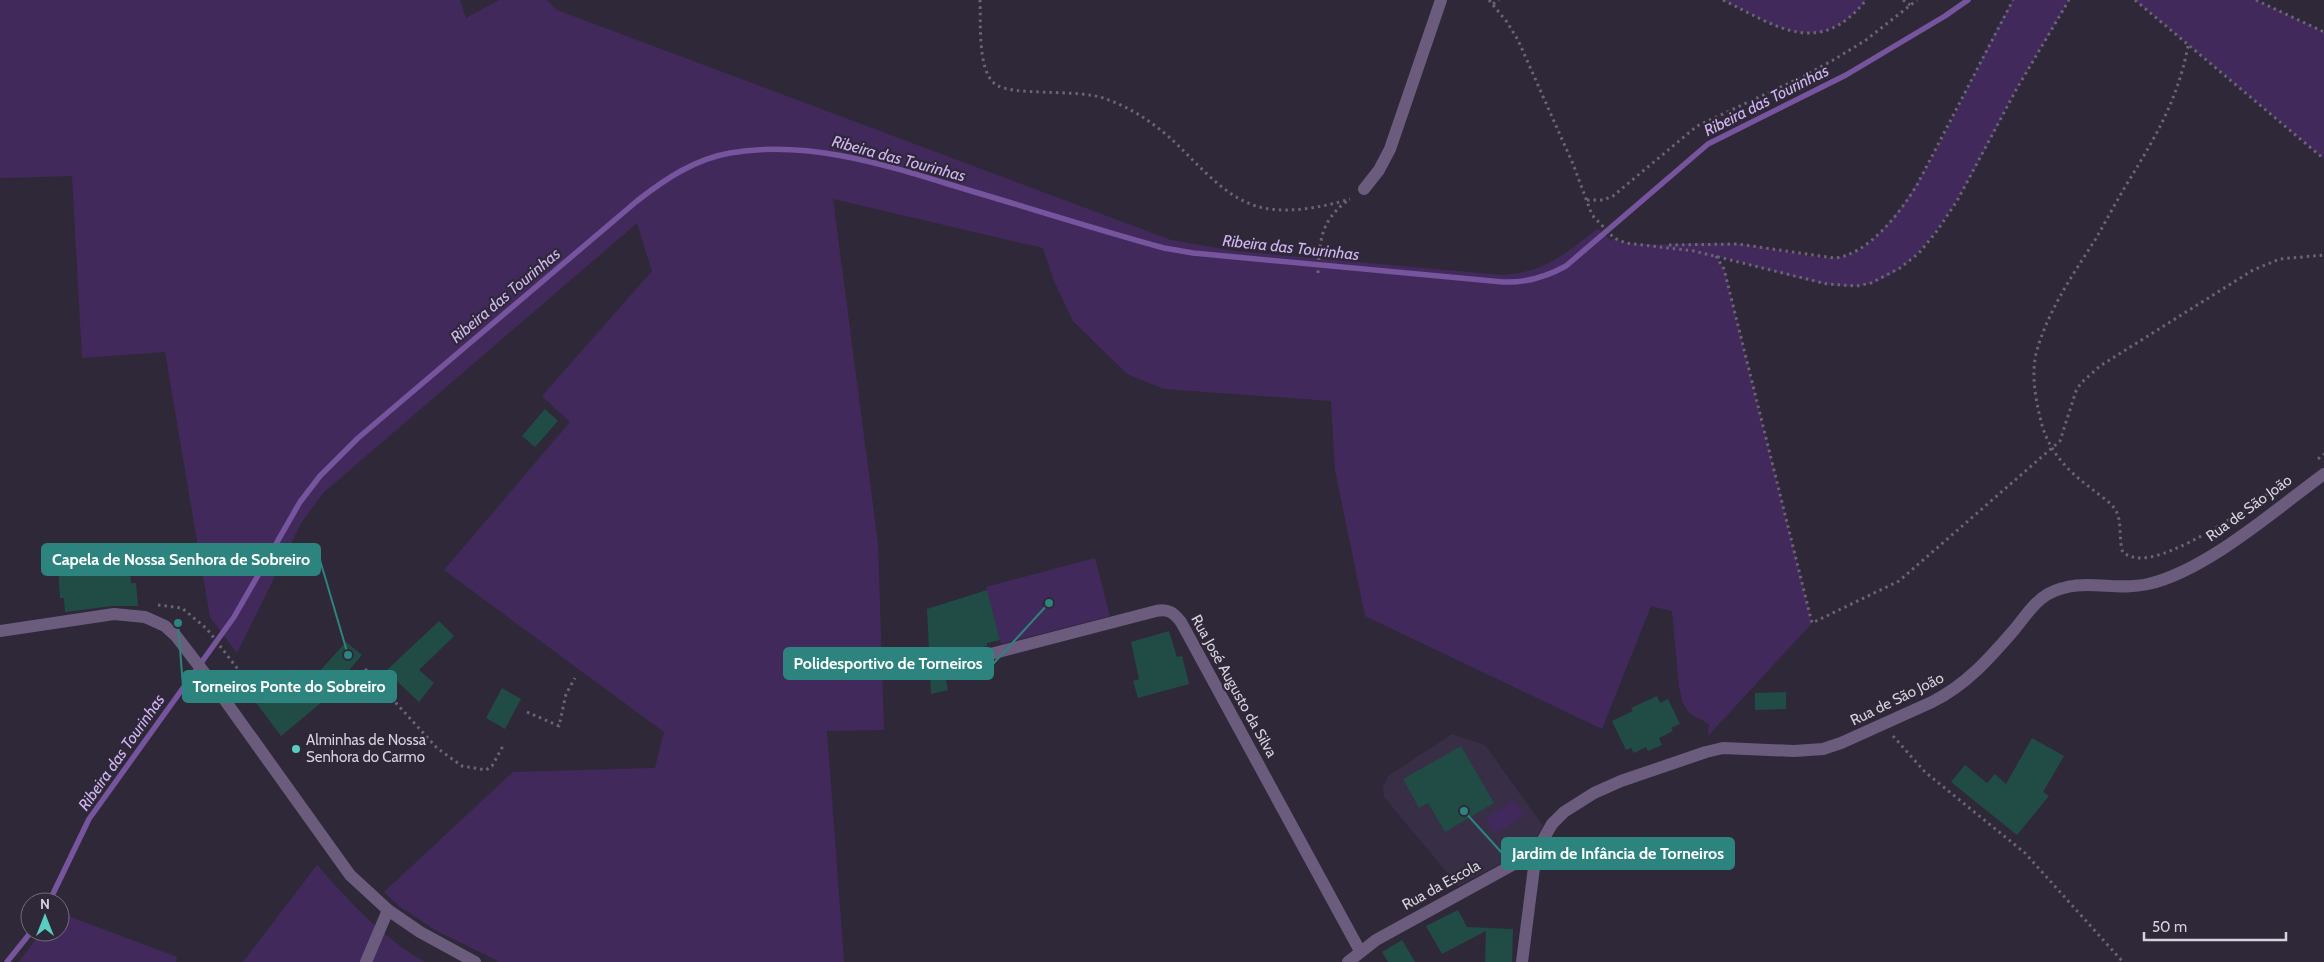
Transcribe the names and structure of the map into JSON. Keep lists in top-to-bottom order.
{
  "streets": {
    "street": ["Rua de São João", "Rua José Augusto da Silva", "Rua da Escola"]
  },
  "crossings": [
    ["Rua de São João", "Rua da Escola"],
    ["Rua José Augusto da Silva", "Rua da Escola"]
  ],
  "water": ["Ribeira das Tourinhas"],
  "places": [
    "Polidesportivo de Torneiros",
    "Torneiros Ponte do Sobreiro",
    "Capela de Nossa Senhora de Sobreiro",
    "Alminhas de Nossa Senhora do Carmo",
    "Jardim de Infância de Torneiros"
  ],
  "scale_bar": "50 m",
  "north": "top"
}
